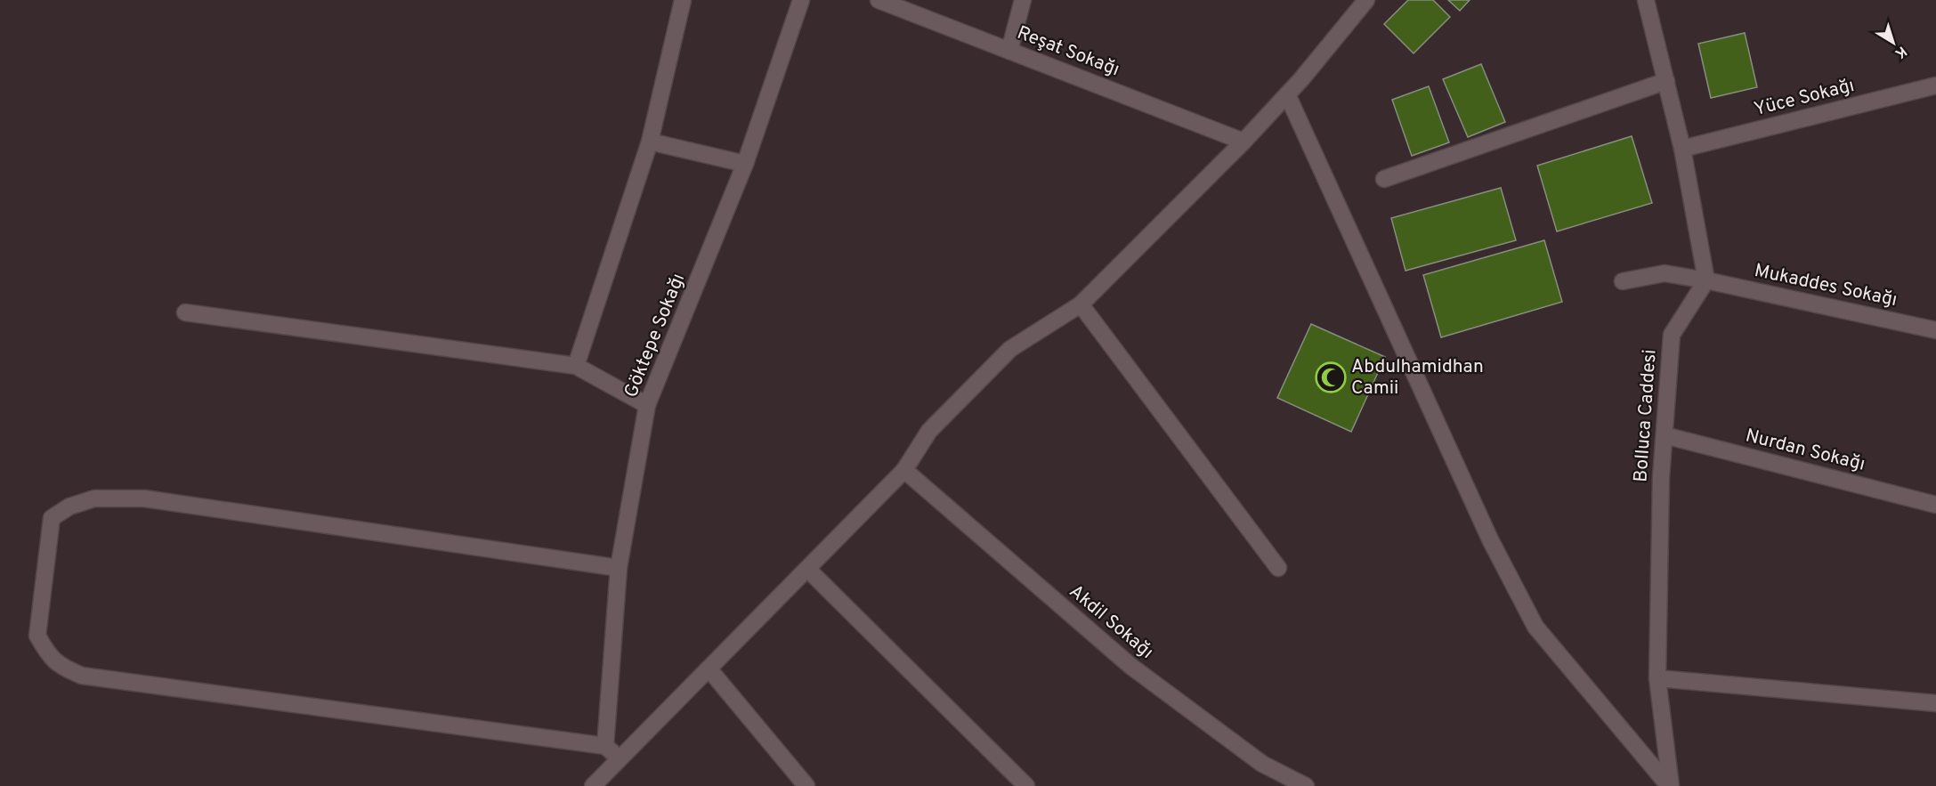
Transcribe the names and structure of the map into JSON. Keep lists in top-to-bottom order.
{
  "streets": {
    "street": [
      "Reşat Sokağı",
      "Yüce Sokağı",
      "Mukaddes Sokağı",
      "Göktepe Sokağı",
      "Bolluca Caddesi",
      "Nurdan Sokağı",
      "Akdil Sokağı"
    ]
  },
  "crossings": [
    ["Mukaddes Sokağı", "Bolluca Caddesi"],
    ["Bolluca Caddesi", "Nurdan Sokağı"]
  ],
  "places": {
    "mosque": ["Abdulhamidhan Camii"]
  },
  "north": "bottom right"
}
